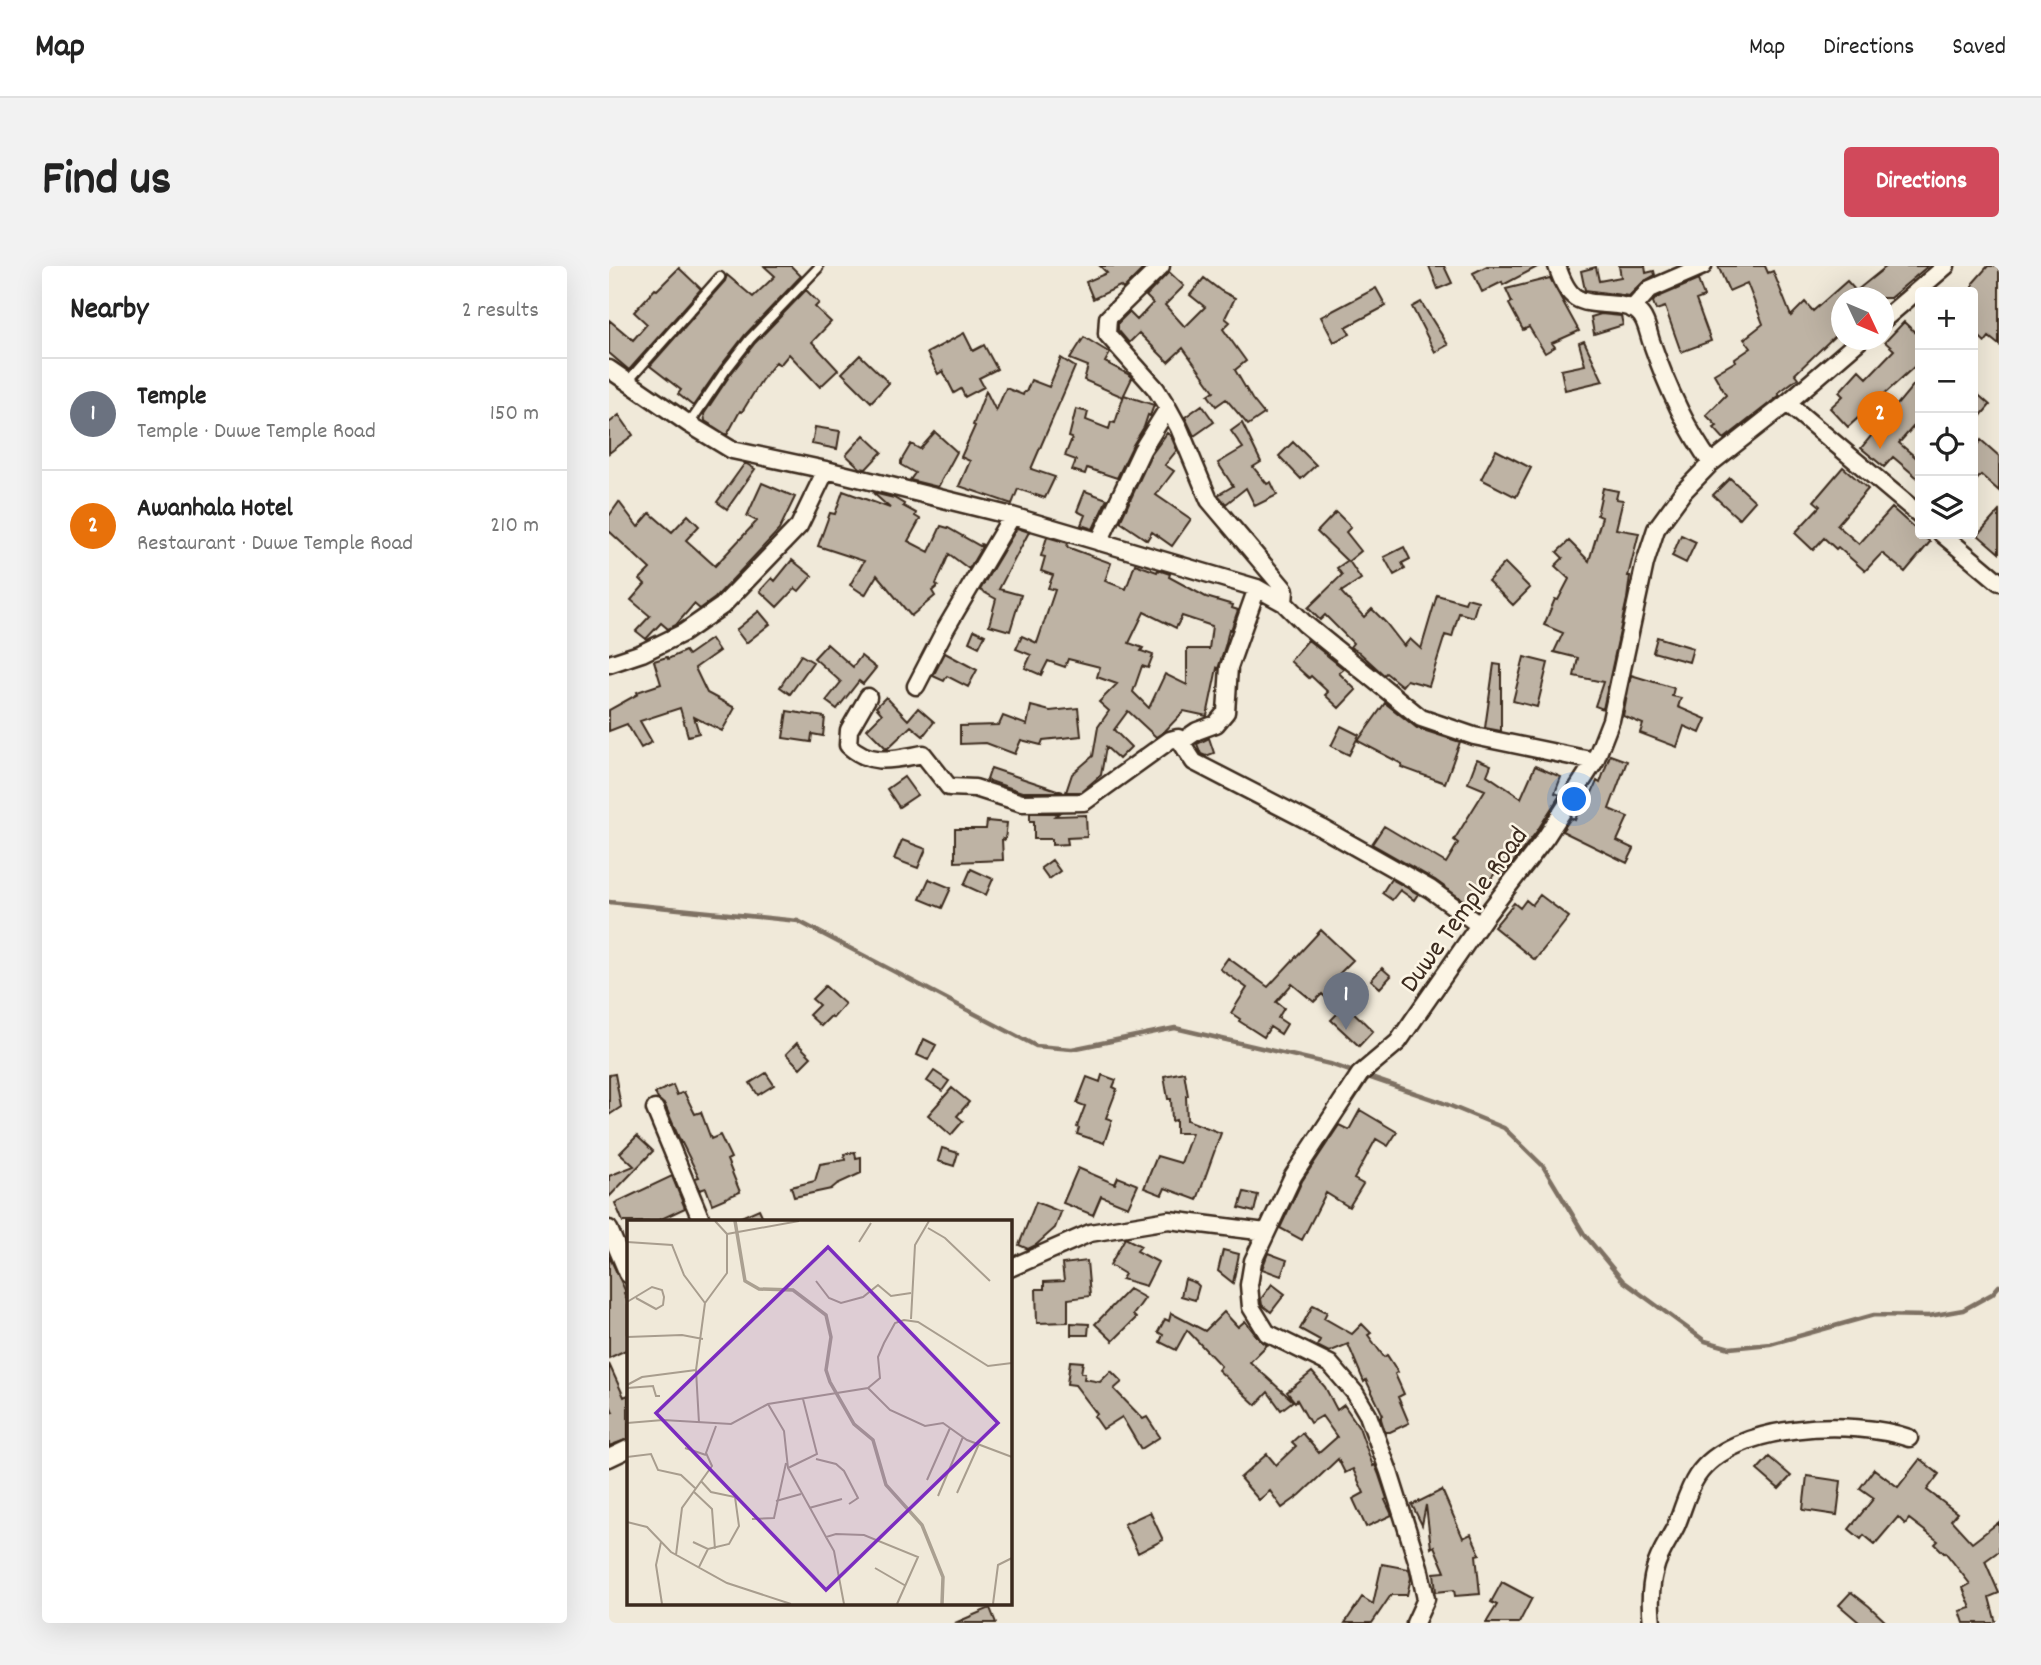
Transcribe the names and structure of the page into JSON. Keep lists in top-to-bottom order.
{
  "streets": {
    "street": ["Duwe Temple Road"]
  },
  "north": "bottom right",
  "page": {
    "header": "Map",
    "nav": ["Map", "Directions", "Saved"],
    "title": "Find us",
    "buttons": "Directions",
    "heading": ["Nearby", "2 results"],
    "map_buttons": ["+", "−"],
    "list": [
      {
        "mark": "1",
        "name": "Temple",
        "note": "Temple · Duwe Temple Road",
        "value": "150 m"
      },
      {
        "mark": "2",
        "name": "Awanhala Hotel",
        "note": "Restaurant · Duwe Temple Road",
        "value": "210 m"
      }
    ],
    "pins": ["2", "1"]
  }
}
